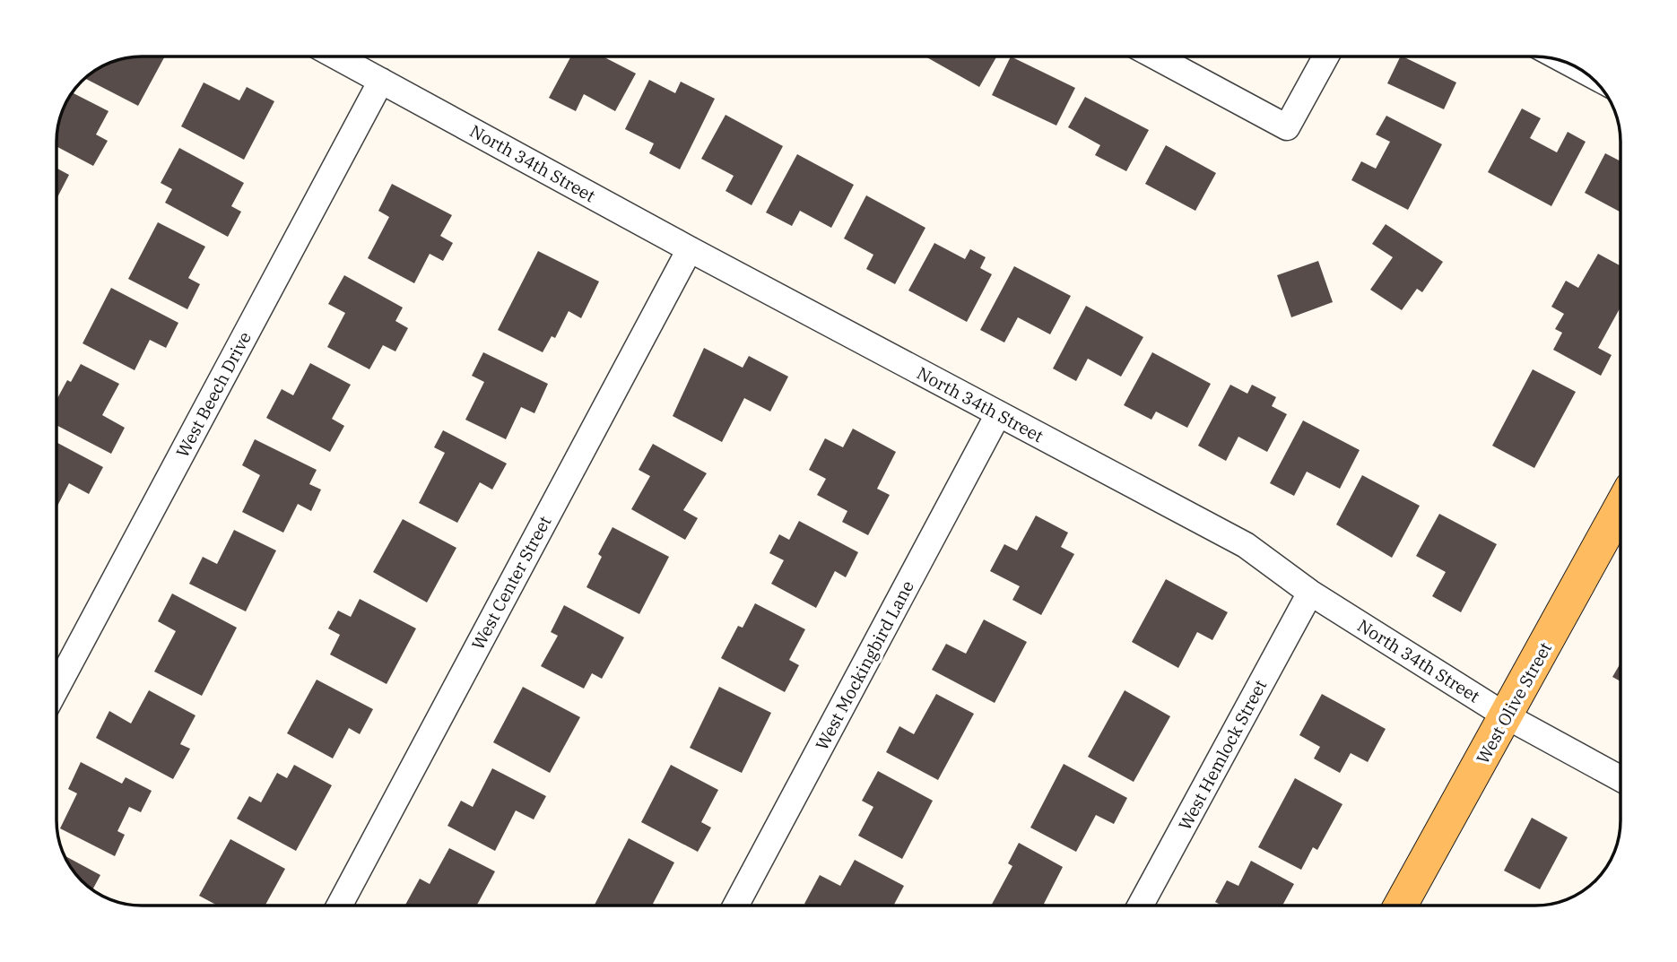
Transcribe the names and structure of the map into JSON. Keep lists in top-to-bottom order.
{
  "streets": {
    "main road": ["West Olive Street"],
    "street": [
      "North 34th Street",
      "West Beech Drive",
      "West Center Street",
      "West Mockingbird Lane",
      "West Hemlock Street"
    ]
  },
  "crossings": [
    ["North 34th Street", "West Beech Drive"],
    ["North 34th Street", "West Center Street"],
    ["North 34th Street", "West Mockingbird Lane"],
    ["North 34th Street", "West Olive Street"],
    ["North 34th Street", "West Hemlock Street"]
  ]
}
